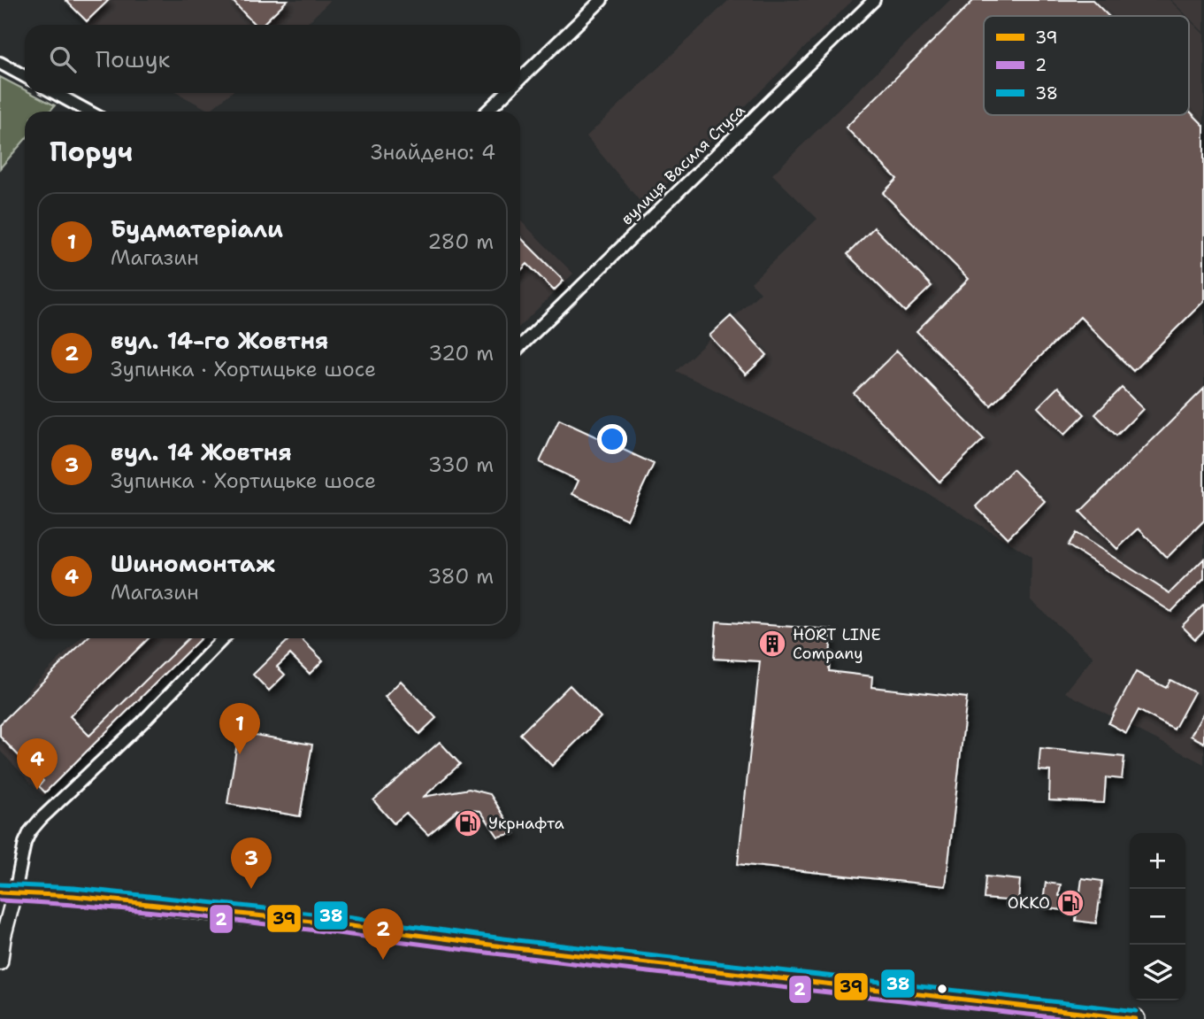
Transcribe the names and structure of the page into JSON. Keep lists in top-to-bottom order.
{
  "streets": {
    "street": ["вулиця Василя Стуса"]
  },
  "places": {
    "building": ["HORT LINE Company"],
    "fuel station": ["Укрнафта", "ОККО"]
  },
  "lines": ["transit line 38", "transit line 39", "transit line 2"],
  "legend": ["39", "2", "38"],
  "page": {
    "search": "Пошук",
    "heading": ["Поруч", "Знайдено: 4"],
    "list": [
      {
        "mark": "1",
        "name": "Будматеріали",
        "note": "Магазин",
        "value": "280 m"
      },
      {
        "mark": "2",
        "name": "вул. 14-го Жовтня",
        "note": "Зупинка · Хортицьке шосе",
        "value": "320 m"
      },
      {
        "mark": "3",
        "name": "вул. 14 Жовтня",
        "note": "Зупинка · Хортицьке шосе",
        "value": "330 m"
      },
      {
        "mark": "4",
        "name": "Шиномонтаж",
        "note": "Магазин",
        "value": "380 m"
      }
    ],
    "pins": [
      "1",
      "4",
      "3",
      "2"
    ],
    "map_buttons": ["+", "−"]
  }
}
